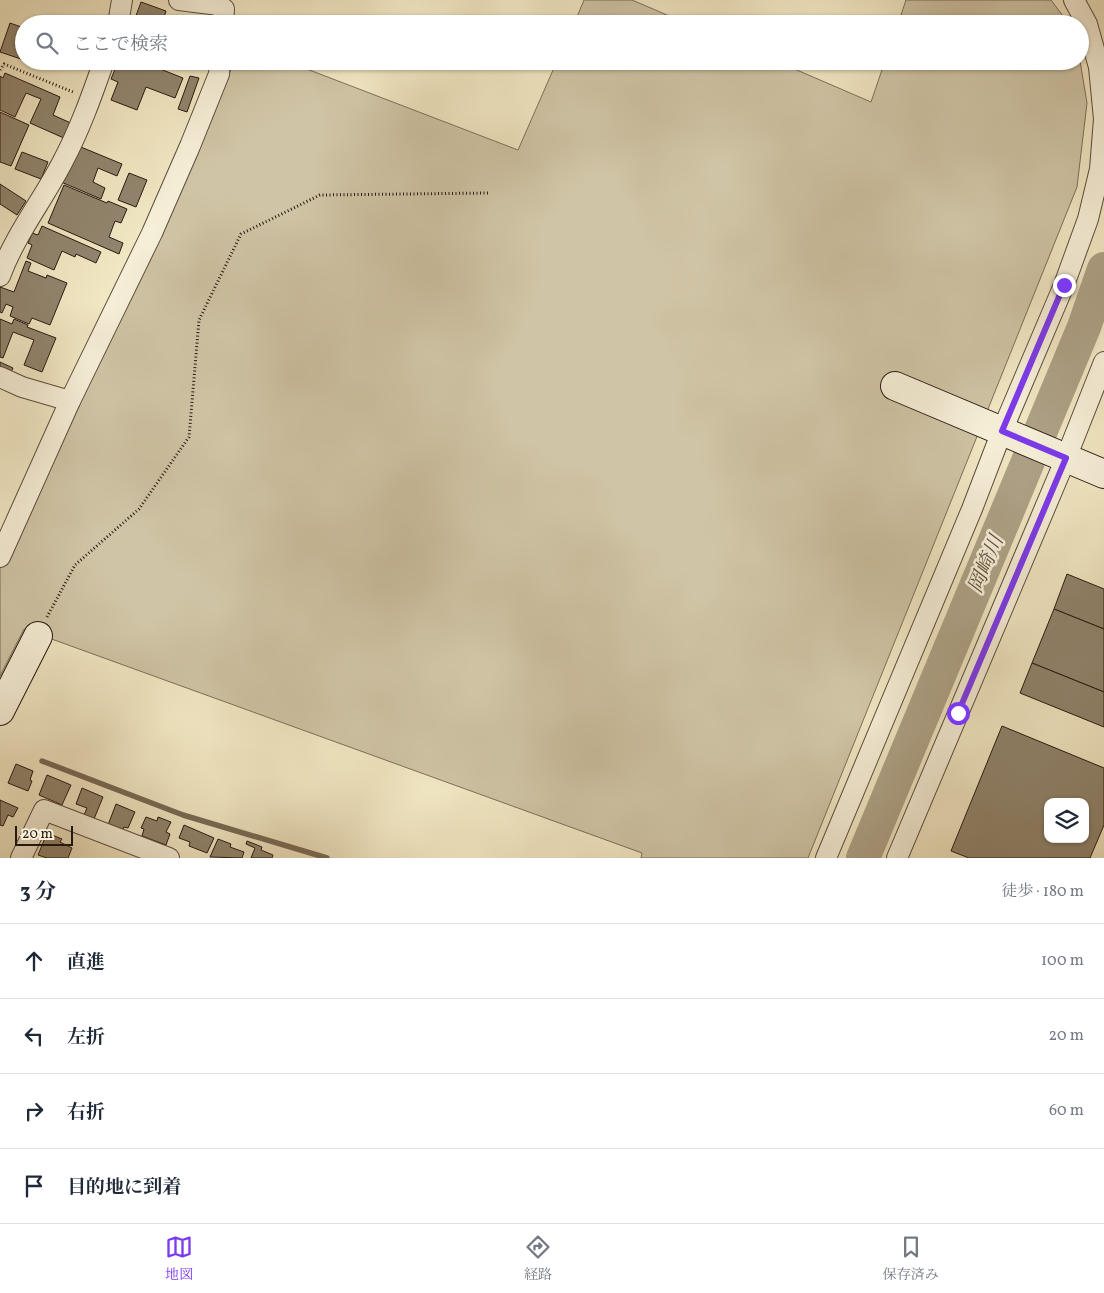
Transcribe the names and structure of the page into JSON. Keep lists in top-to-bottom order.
{
  "water": ["岡崎川"],
  "scale_bar": "20 m",
  "page": {
    "search": "ここで検索",
    "scale": "20 m",
    "heading": ["3 分", "徒歩 · 180 m"],
    "list": [
      ["直進", "100 m"],
      ["左折", "20 m"],
      ["右折", "60 m"],
      "目的地に到着"
    ],
    "nav": ["地図", "経路", "保存済み"]
  }
}
